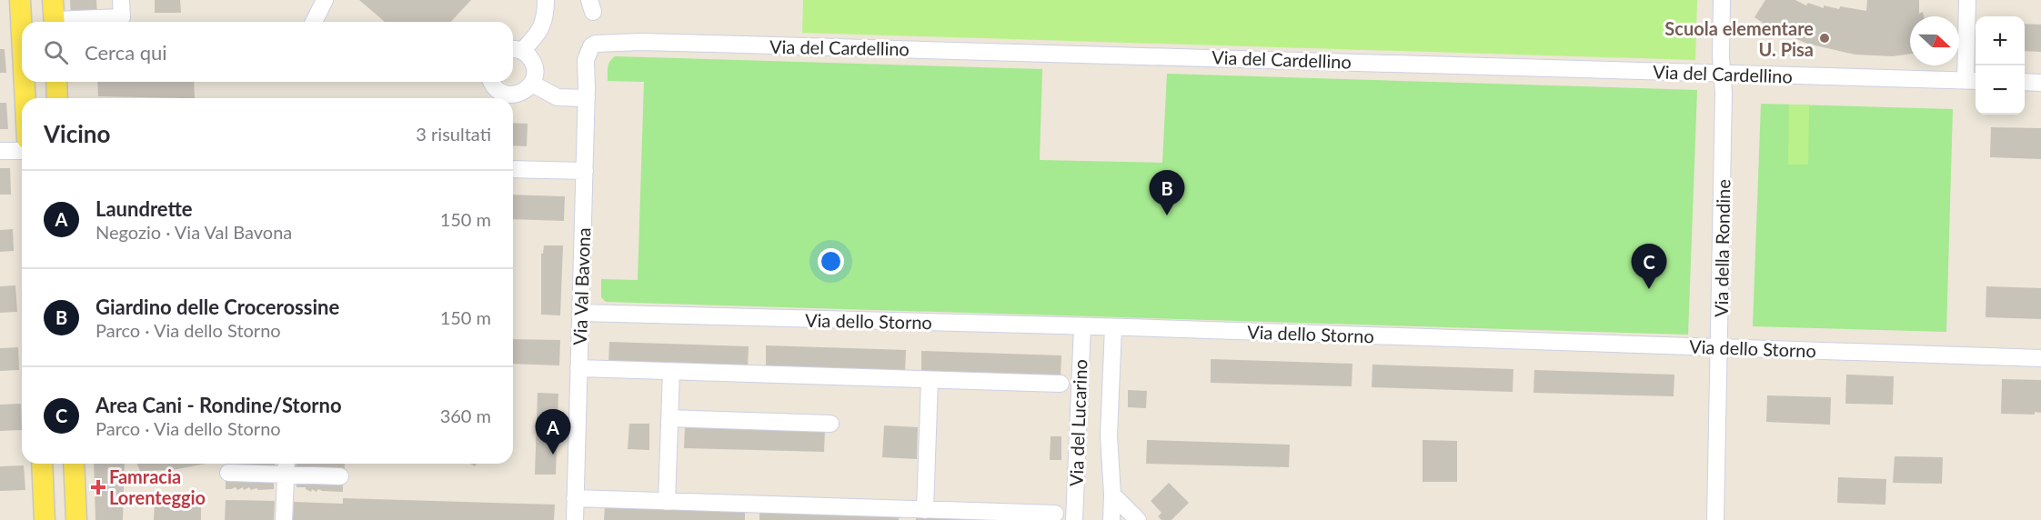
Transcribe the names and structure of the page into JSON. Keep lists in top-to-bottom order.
{
  "streets": {
    "street": [
      "Via del Cardellino",
      "Via della Rondine",
      "Via Val Bavona",
      "Via dello Storno",
      "Via del Lucarino"
    ]
  },
  "crossings": [
    ["Via del Cardellino", "Via della Rondine"],
    ["Via del Cardellino", "Via Val Bavona"],
    ["Via della Rondine", "Via dello Storno"],
    ["Via Val Bavona", "Via dello Storno"],
    ["Via dello Storno", "Via del Lucarino"]
  ],
  "places": {
    "other": ["Scuola elementare U. Pisa"],
    "health": ["Famracia Lorenteggio"]
  },
  "north": "right",
  "page": {
    "map_buttons": ["+", "−"],
    "search": "Cerca qui",
    "heading": ["Vicino", "3 risultati"],
    "list": [
      {
        "mark": "A",
        "name": "Laundrette",
        "note": "Negozio · Via Val Bavona",
        "value": "150 m"
      },
      {
        "mark": "B",
        "name": "Giardino delle Crocerossine",
        "note": "Parco · Via dello Storno",
        "value": "150 m"
      },
      {
        "mark": "C",
        "name": "Area Cani - Rondine/Storno",
        "note": "Parco · Via dello Storno",
        "value": "360 m"
      }
    ],
    "pins": ["B", "C", "A"]
  }
}
